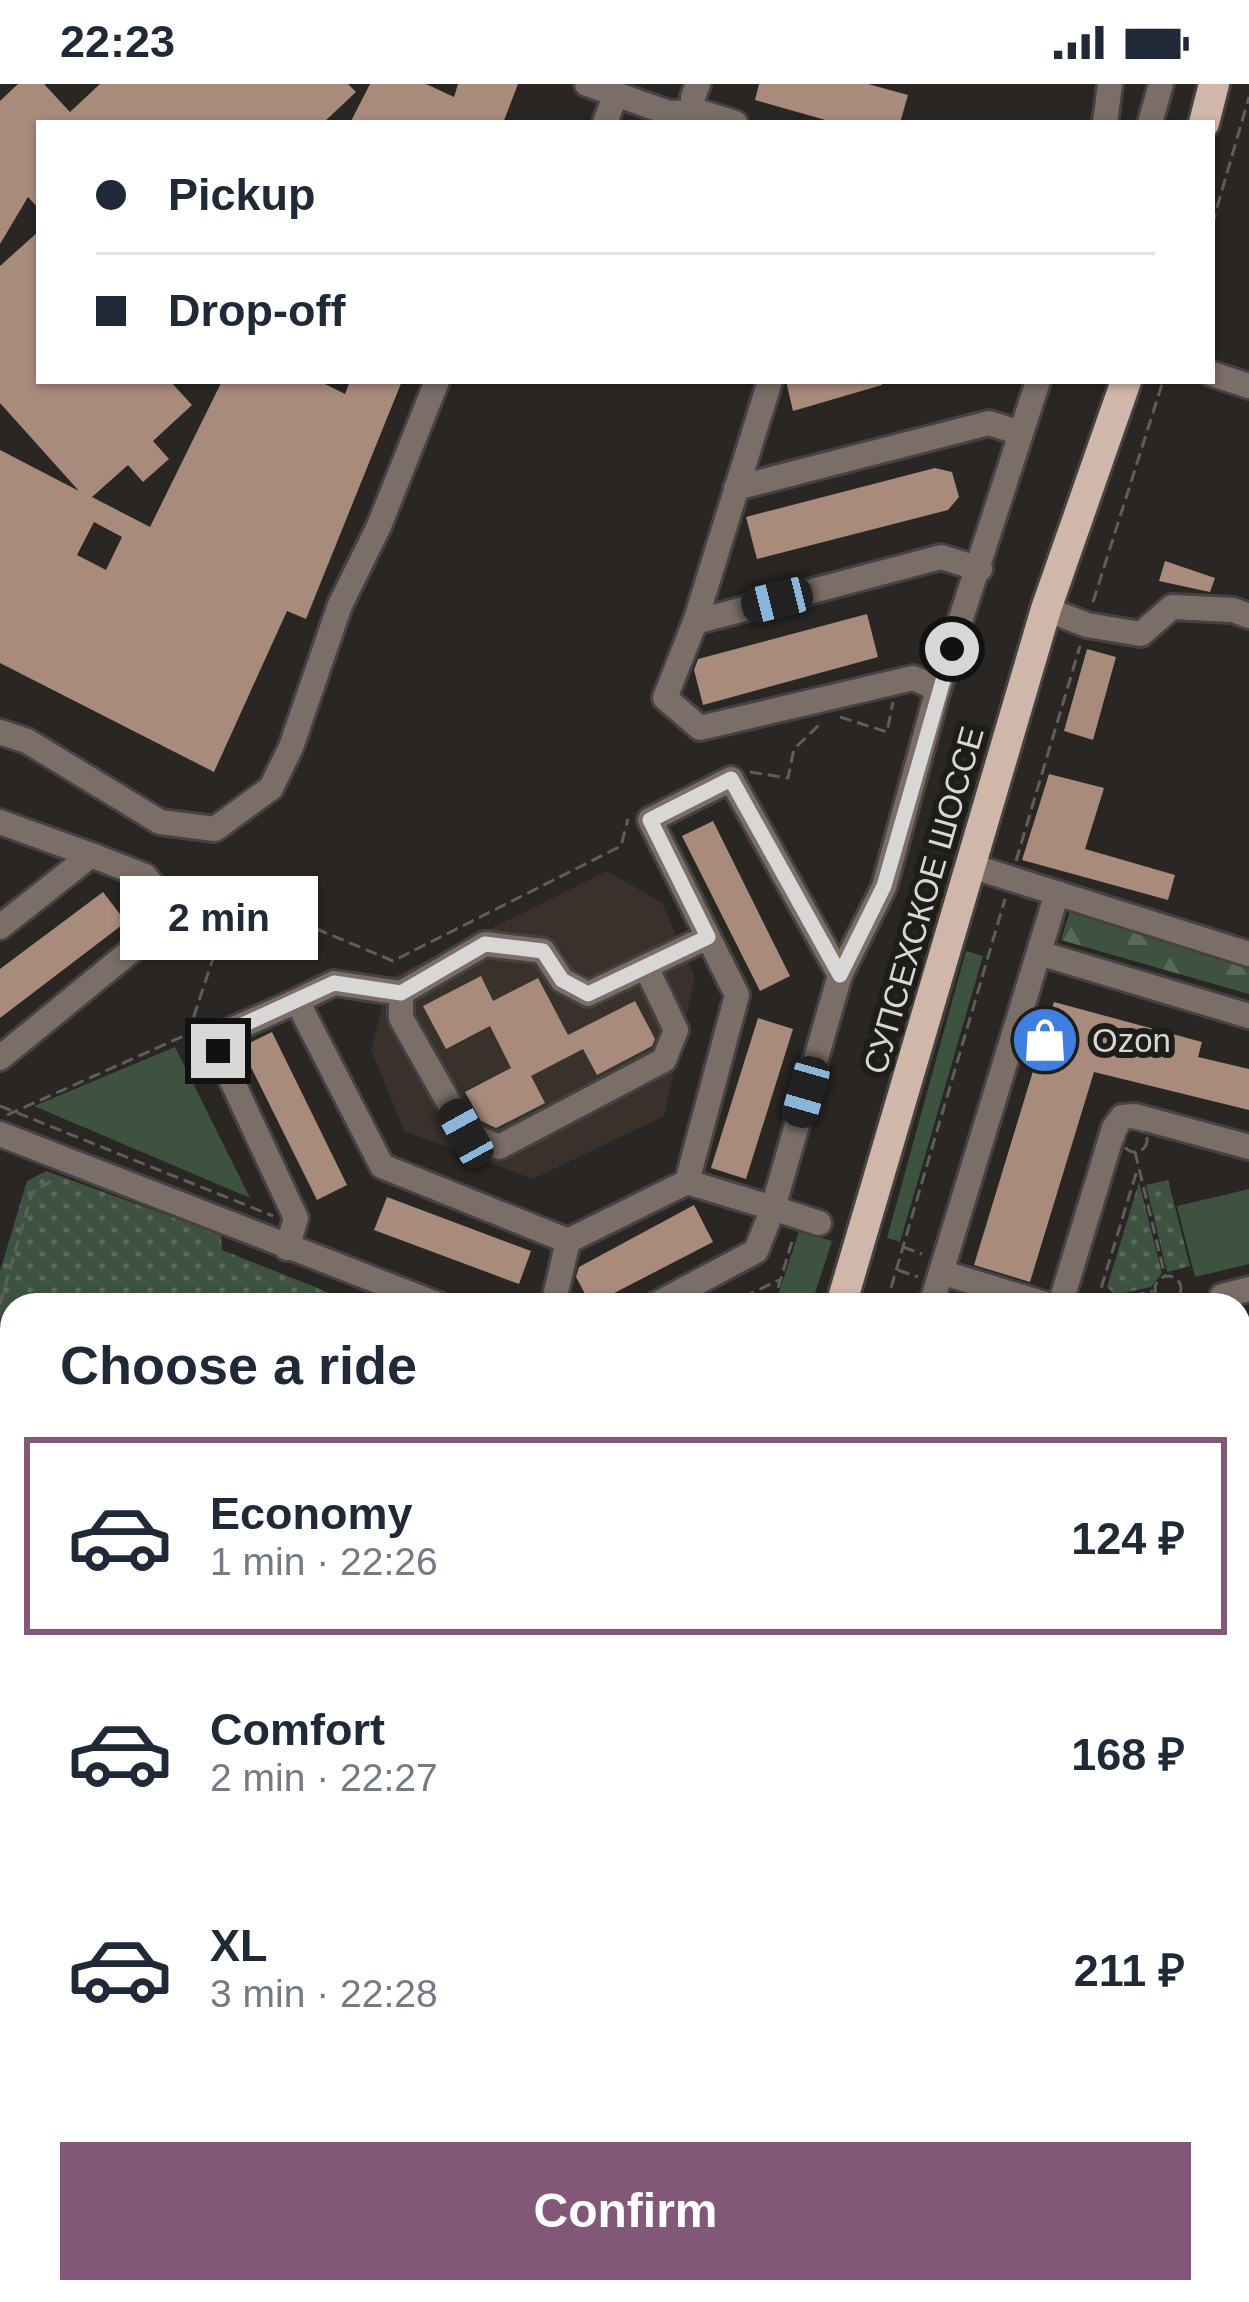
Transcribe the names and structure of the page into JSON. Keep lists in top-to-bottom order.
{
  "streets": {
    "main road": ["СУПСЕХСКОЕ ШОССЕ"]
  },
  "places": {
    "shop": ["Ozon"]
  },
  "page": {
    "status": "22:23",
    "banner": ["Pickup", "Drop-off"],
    "bubble": "2 min",
    "heading": "Choose a ride",
    "list": [
      {
        "name": "Economy",
        "note": "1 min · 22:26",
        "value": "124 ₽"
      },
      {
        "name": "Comfort",
        "note": "2 min · 22:27",
        "value": "168 ₽"
      },
      {
        "name": "XL",
        "note": "3 min · 22:28",
        "value": "211 ₽"
      }
    ],
    "buttons": "Confirm"
  }
}
